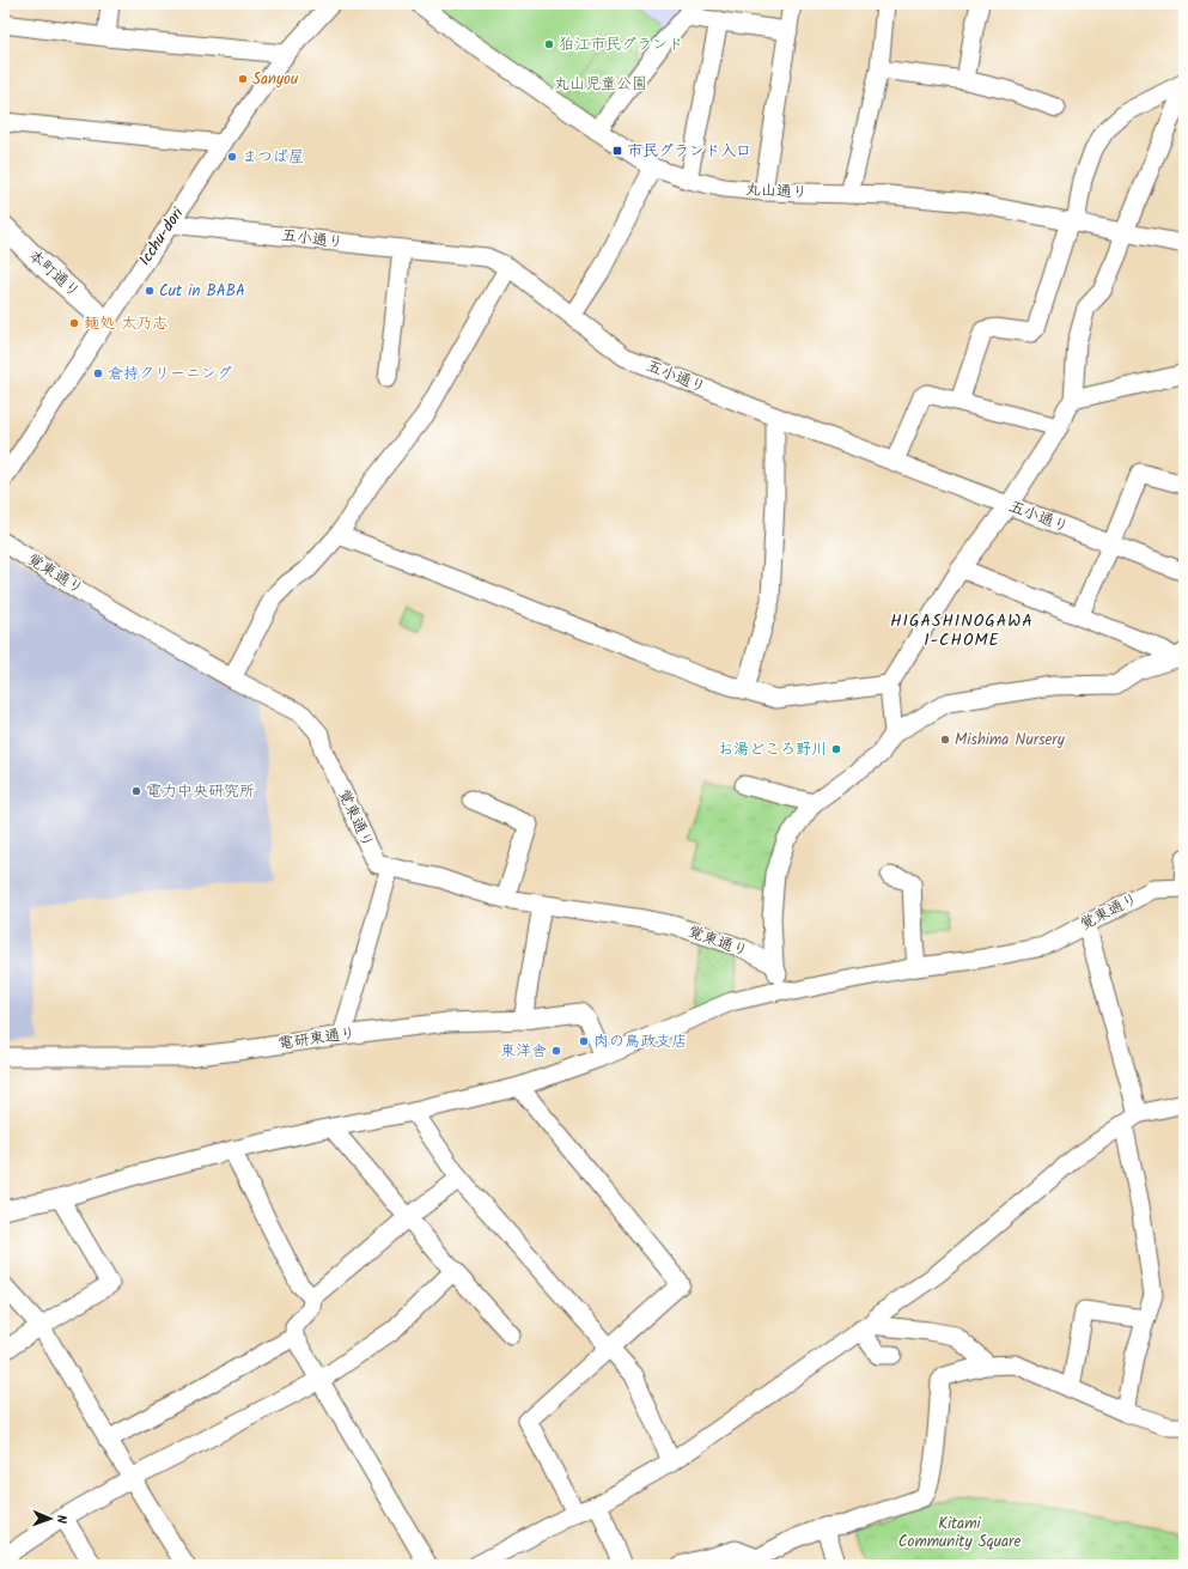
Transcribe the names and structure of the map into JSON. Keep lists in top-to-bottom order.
{
  "streets": {
    "main road": ["本町通り"],
    "street": [
      "丸山通り",
      "Icchu-dori",
      "五小通り",
      "覚東通り",
      "電研東通り"
    ]
  },
  "crossings": [
    ["Icchu-dori", "五小通り"],
    ["Icchu-dori", "本町通り"],
    ["覚東通り", "電研東通り"]
  ],
  "districts": ["HIGASHINOGAWA 1-CHOME"],
  "parks": ["丸山児童公園", "Kitami Community Square"],
  "places": {
    "other": [
      "狛江市民グランド",
      "Sanyou",
      "まつば屋",
      "Cut in BABA",
      "麺処 太乃志",
      "倉持クリーニング",
      "Mishima Nursery",
      "お湯どころ野川",
      "電力中央研究所",
      "肉の鳥政支店",
      "東洋舎"
    ],
    "transit": ["市民グランド入口"]
  },
  "north": "right"
}
